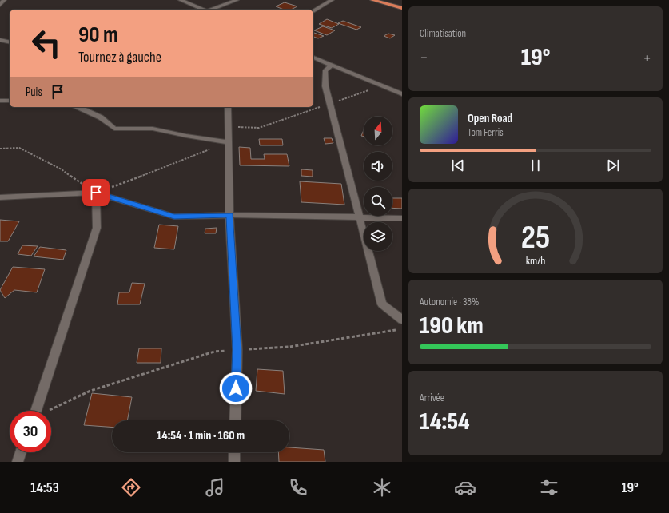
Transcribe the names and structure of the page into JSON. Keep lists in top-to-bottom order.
{
  "north": "top",
  "page": {
    "tile": [
      "Climatisation",
      ["Autonomie · 38%", "190 km"],
      ["Arrivée", "14:54"]
    ],
    "turn": ["90 m", "Tournez à gauche"],
    "heat": ["−", "19°", "+"],
    "then": "Puis",
    "song": ["Open Road", "Tom Ferris"],
    "limit": "30",
    "trip": "14:54 · 1 min · 160 m",
    "tabs": ["14:53", "19°"],
    "gauge": ["25", "km/h"]
  }
}
